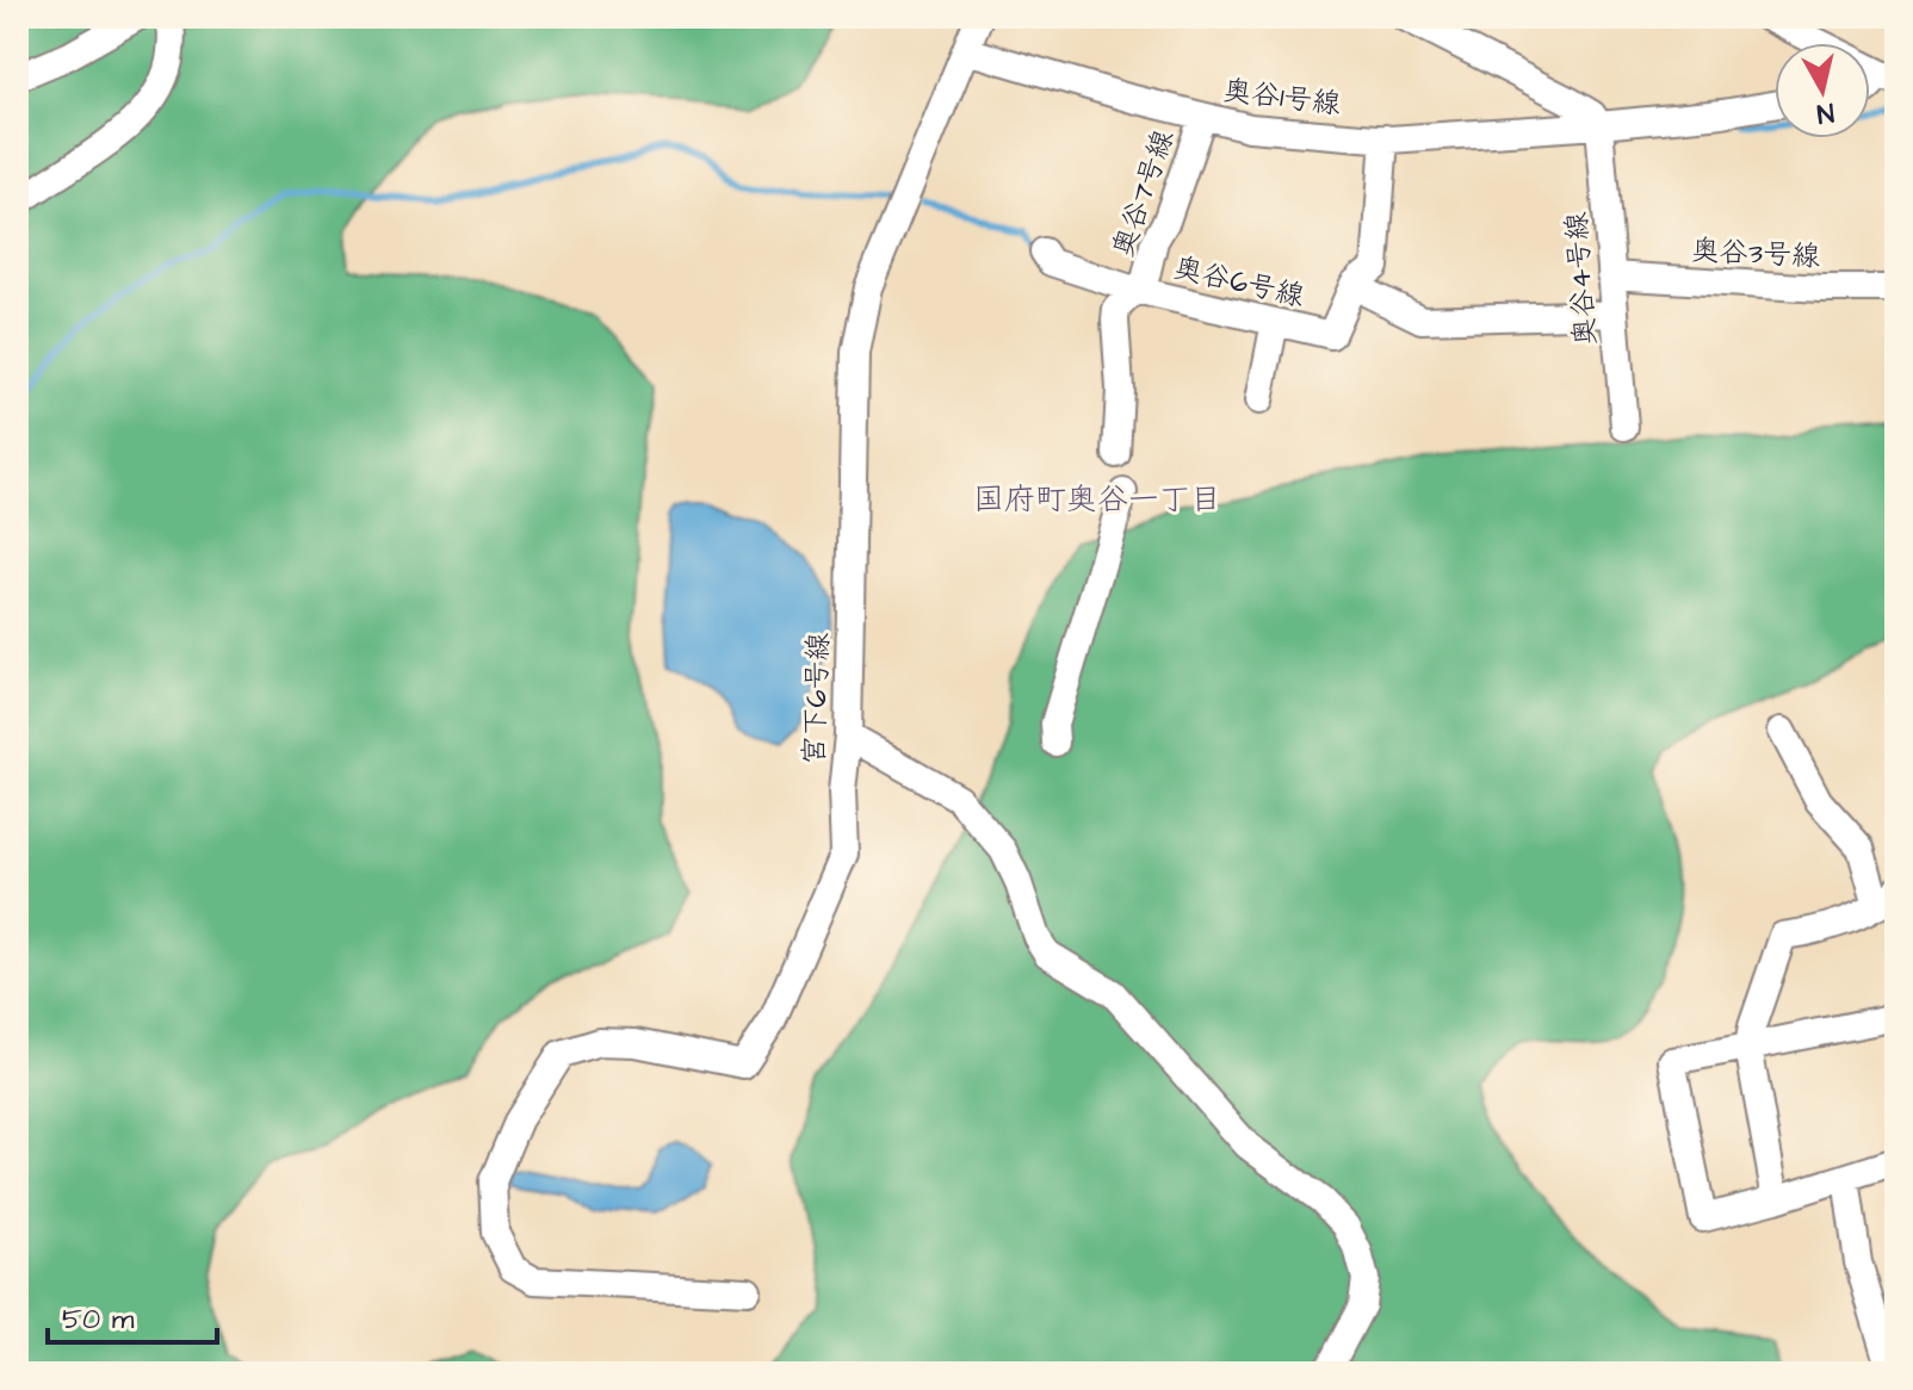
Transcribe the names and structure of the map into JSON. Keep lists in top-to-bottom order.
{
  "streets": {
    "street": [
      "奥谷1号線",
      "奥谷7号線",
      "奥谷3号線",
      "奥谷4号線",
      "奥谷6号線",
      "宮下6号線"
    ]
  },
  "crossings": [
    ["奥谷1号線", "奥谷7号線"],
    ["奥谷1号線", "奥谷4号線"],
    ["奥谷1号線", "奥谷6号線"],
    ["奥谷1号線", "宮下6号線"],
    ["奥谷7号線", "奥谷6号線"],
    ["奥谷3号線", "奥谷4号線"]
  ],
  "districts": ["国府町奥谷一丁目"],
  "scale_bar": "50 m",
  "north": "bottom"
}
